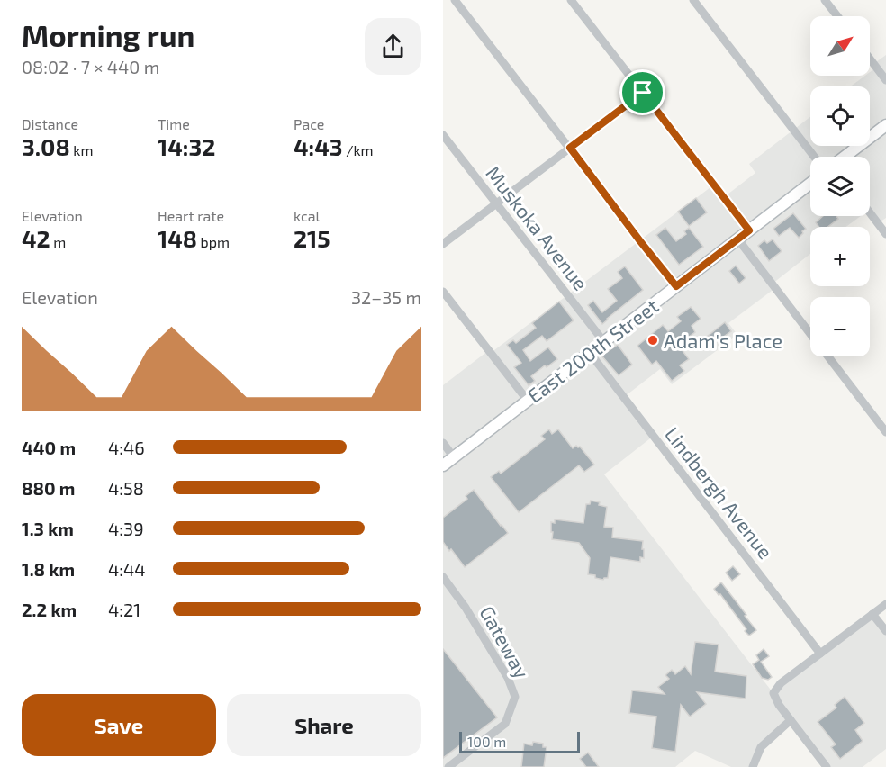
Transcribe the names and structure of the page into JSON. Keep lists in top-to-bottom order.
{
  "streets": {
    "street": [
      "Muskoka Avenue",
      "East 200th Street",
      "Lindbergh Avenue",
      "Gateway"
    ]
  },
  "crossings": [
    ["Muskoka Avenue", "East 200th Street"],
    ["East 200th Street", "Lindbergh Avenue"]
  ],
  "places": ["Adam's Place"],
  "scale_bar": "100 m",
  "north": "top right",
  "page": {
    "heading": ["Morning run", "08:02 · 7 × 440 m"],
    "map_buttons": ["+", "−"],
    "stats": [
      ["Distance", "3.08 km"],
      ["Time", "14:32"],
      ["Pace", "4:43 /km"],
      ["Elevation", "42 m"],
      ["Heart rate", "148 bpm"],
      ["kcal", "215"]
    ],
    "chart": ["Elevation", "32–35 m"],
    "list": [
      {
        "name": "440 m",
        "note": "4:46"
      },
      {
        "name": "880 m",
        "note": "4:58"
      },
      {
        "name": "1.3 km",
        "note": "4:39"
      },
      {
        "name": "1.8 km",
        "note": "4:44"
      },
      {
        "name": "2.2 km",
        "note": "4:21"
      }
    ],
    "buttons": ["Save", "Share"],
    "scale": "100 m"
  }
}
